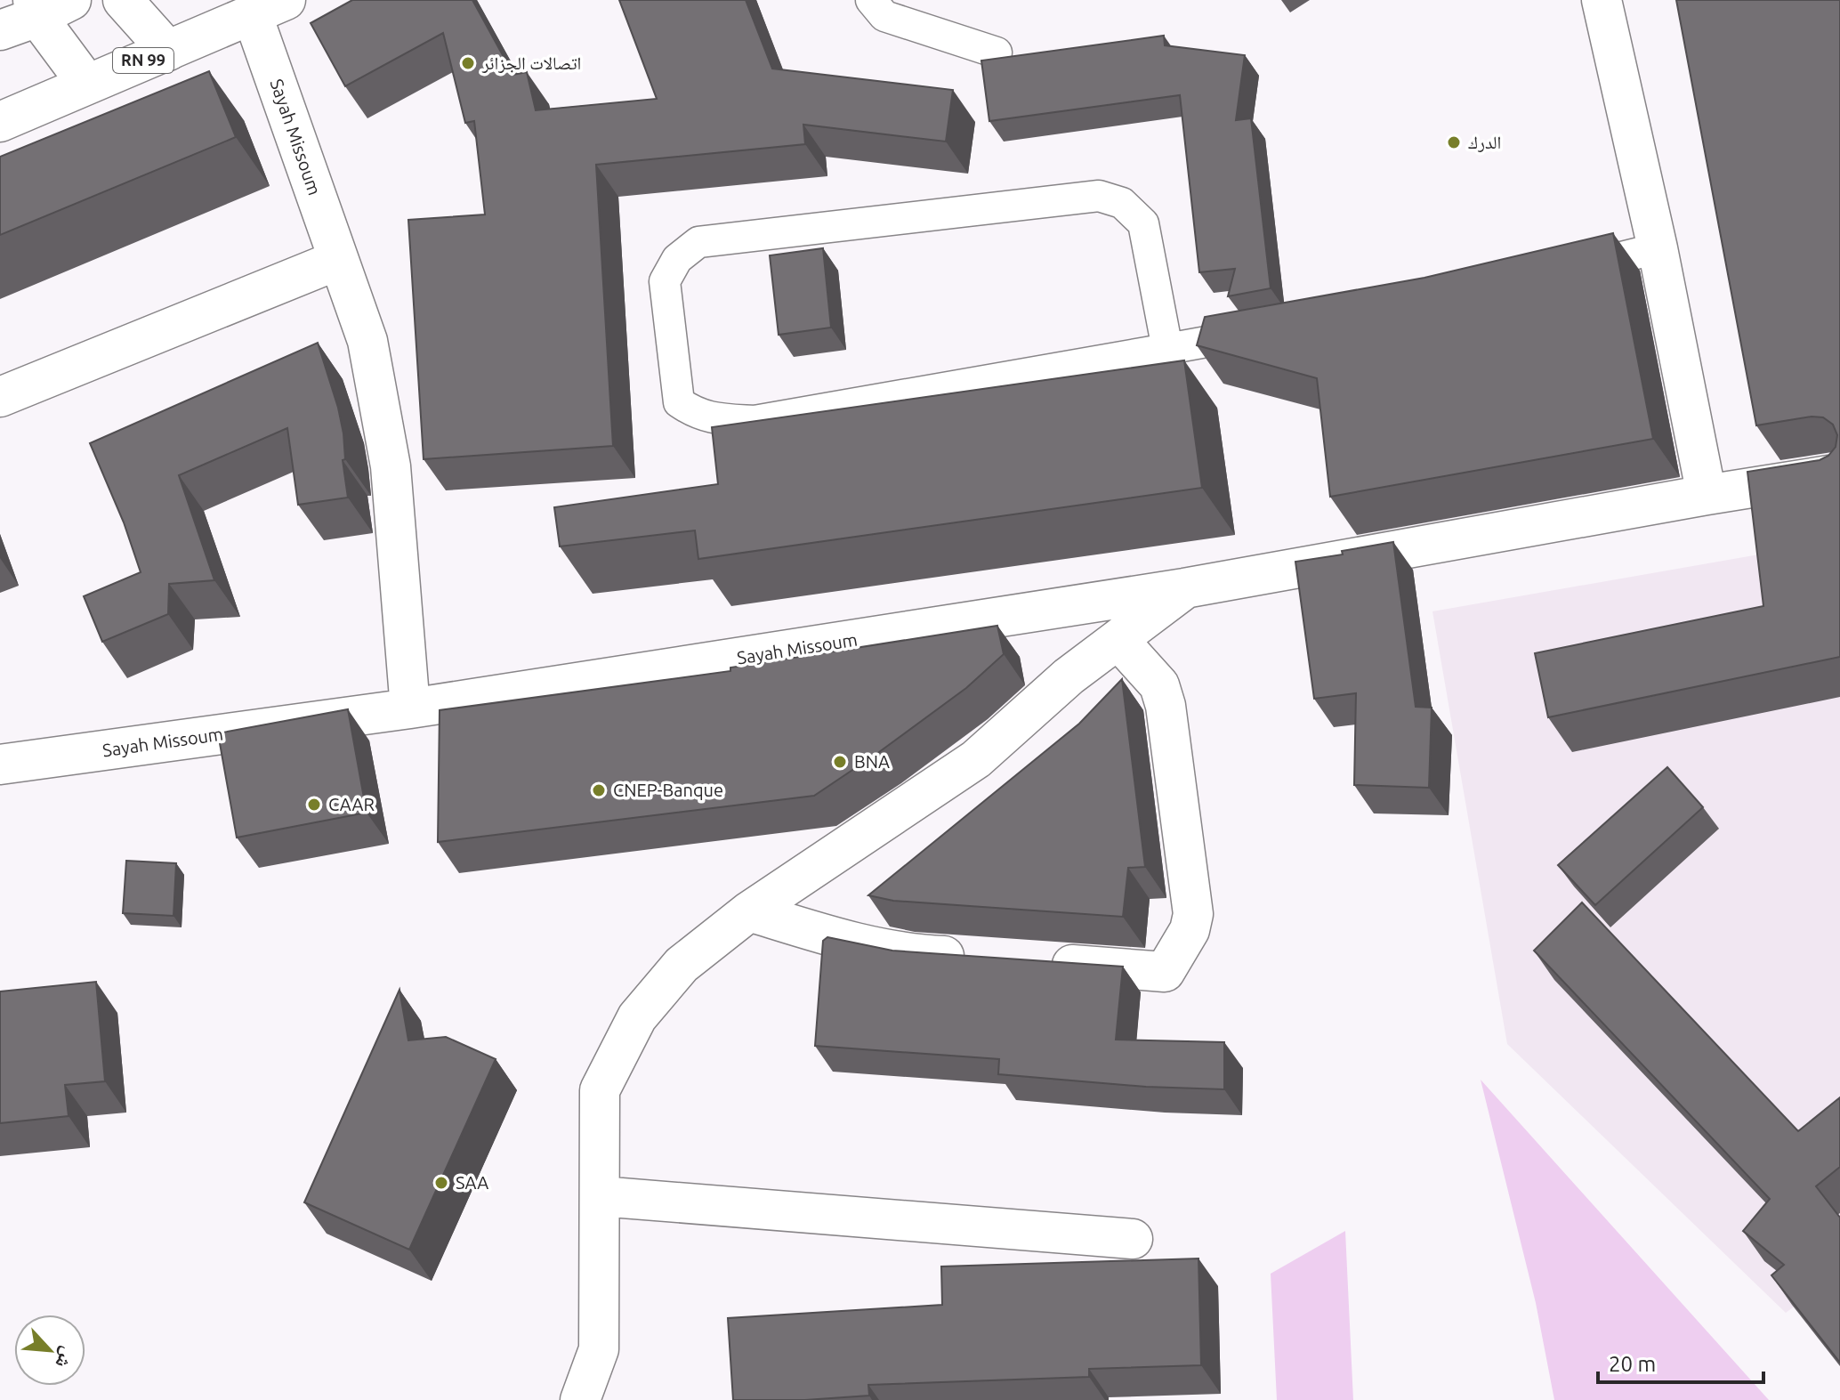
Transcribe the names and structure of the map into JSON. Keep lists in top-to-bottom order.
{
  "streets": {
    "street": ["RN 99", "Sayah Missoum"]
  },
  "crossings": [
    ["RN 99", "Sayah Missoum"]
  ],
  "places": [
    "اتصالات الجزائر",
    "الدرك",
    "BNA",
    "CNEP-Banque",
    "CAAR",
    "SAA"
  ],
  "scale_bar": "20 m",
  "north": "bottom right"
}
